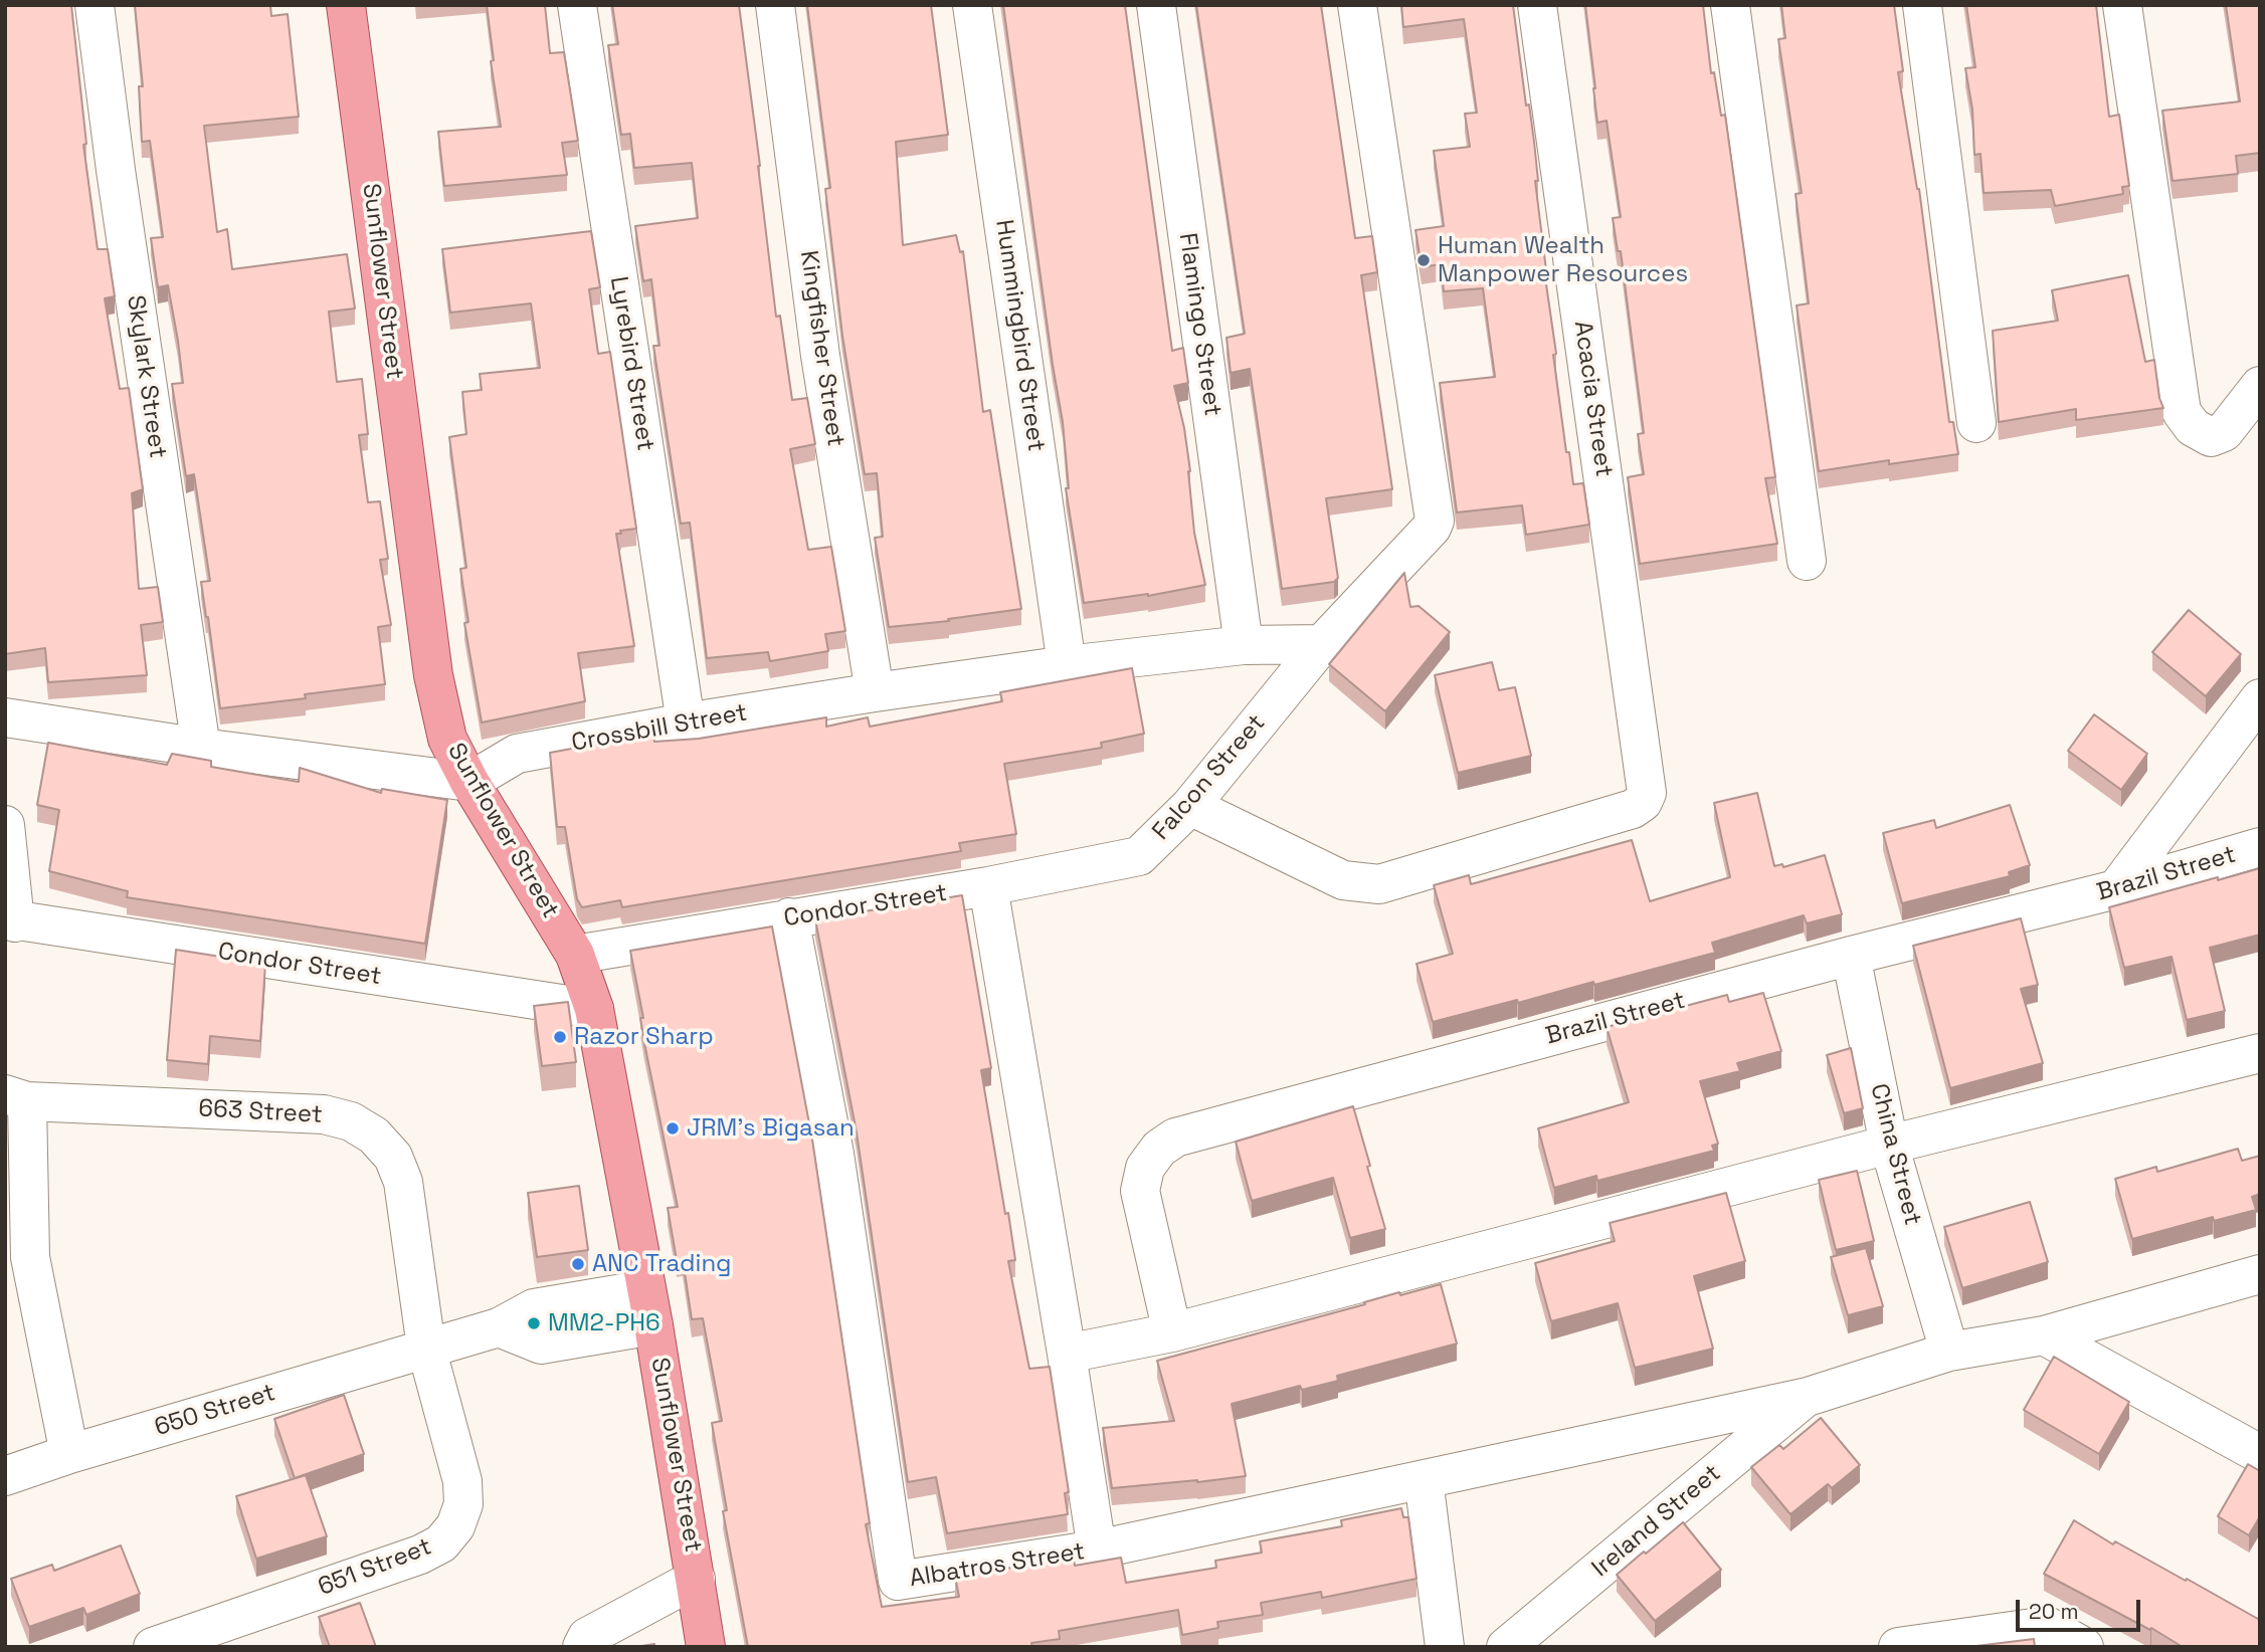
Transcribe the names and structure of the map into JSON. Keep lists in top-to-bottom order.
{
  "streets": {
    "main road": ["Sunflower Street"],
    "street": [
      "Flamingo Street",
      "Hummingbird Street",
      "Kingfisher Street",
      "Lyrebird Street",
      "Skylark Street",
      "Acacia Street",
      "Crossbill Street",
      "Falcon Street",
      "Brazil Street",
      "Condor Street",
      "663 Street",
      "China Street",
      "650 Street",
      "Ireland Street",
      "Albatros Street",
      "651 Street"
    ]
  },
  "crossings": [
    ["Sunflower Street", "Crossbill Street"],
    ["Sunflower Street", "Condor Street"],
    ["Sunflower Street", "650 Street"],
    ["Flamingo Street", "Crossbill Street"],
    ["Hummingbird Street", "Crossbill Street"],
    ["Kingfisher Street", "Crossbill Street"],
    ["Lyrebird Street", "Crossbill Street"],
    ["Acacia Street", "Falcon Street"],
    ["Crossbill Street", "Falcon Street"],
    ["Falcon Street", "Condor Street"],
    ["Falcon Street", "Albatros Street"],
    ["Brazil Street", "China Street"],
    ["Condor Street", "Albatros Street"],
    ["663 Street", "650 Street"],
    ["663 Street", "651 Street"],
    ["650 Street", "651 Street"]
  ],
  "places": [
    "Human Wealth Manpower Resources",
    "Razor Sharp",
    "JRM's Bigasan",
    "ANC Trading",
    "MM2-PH6"
  ],
  "scale_bar": "20 m"
}
